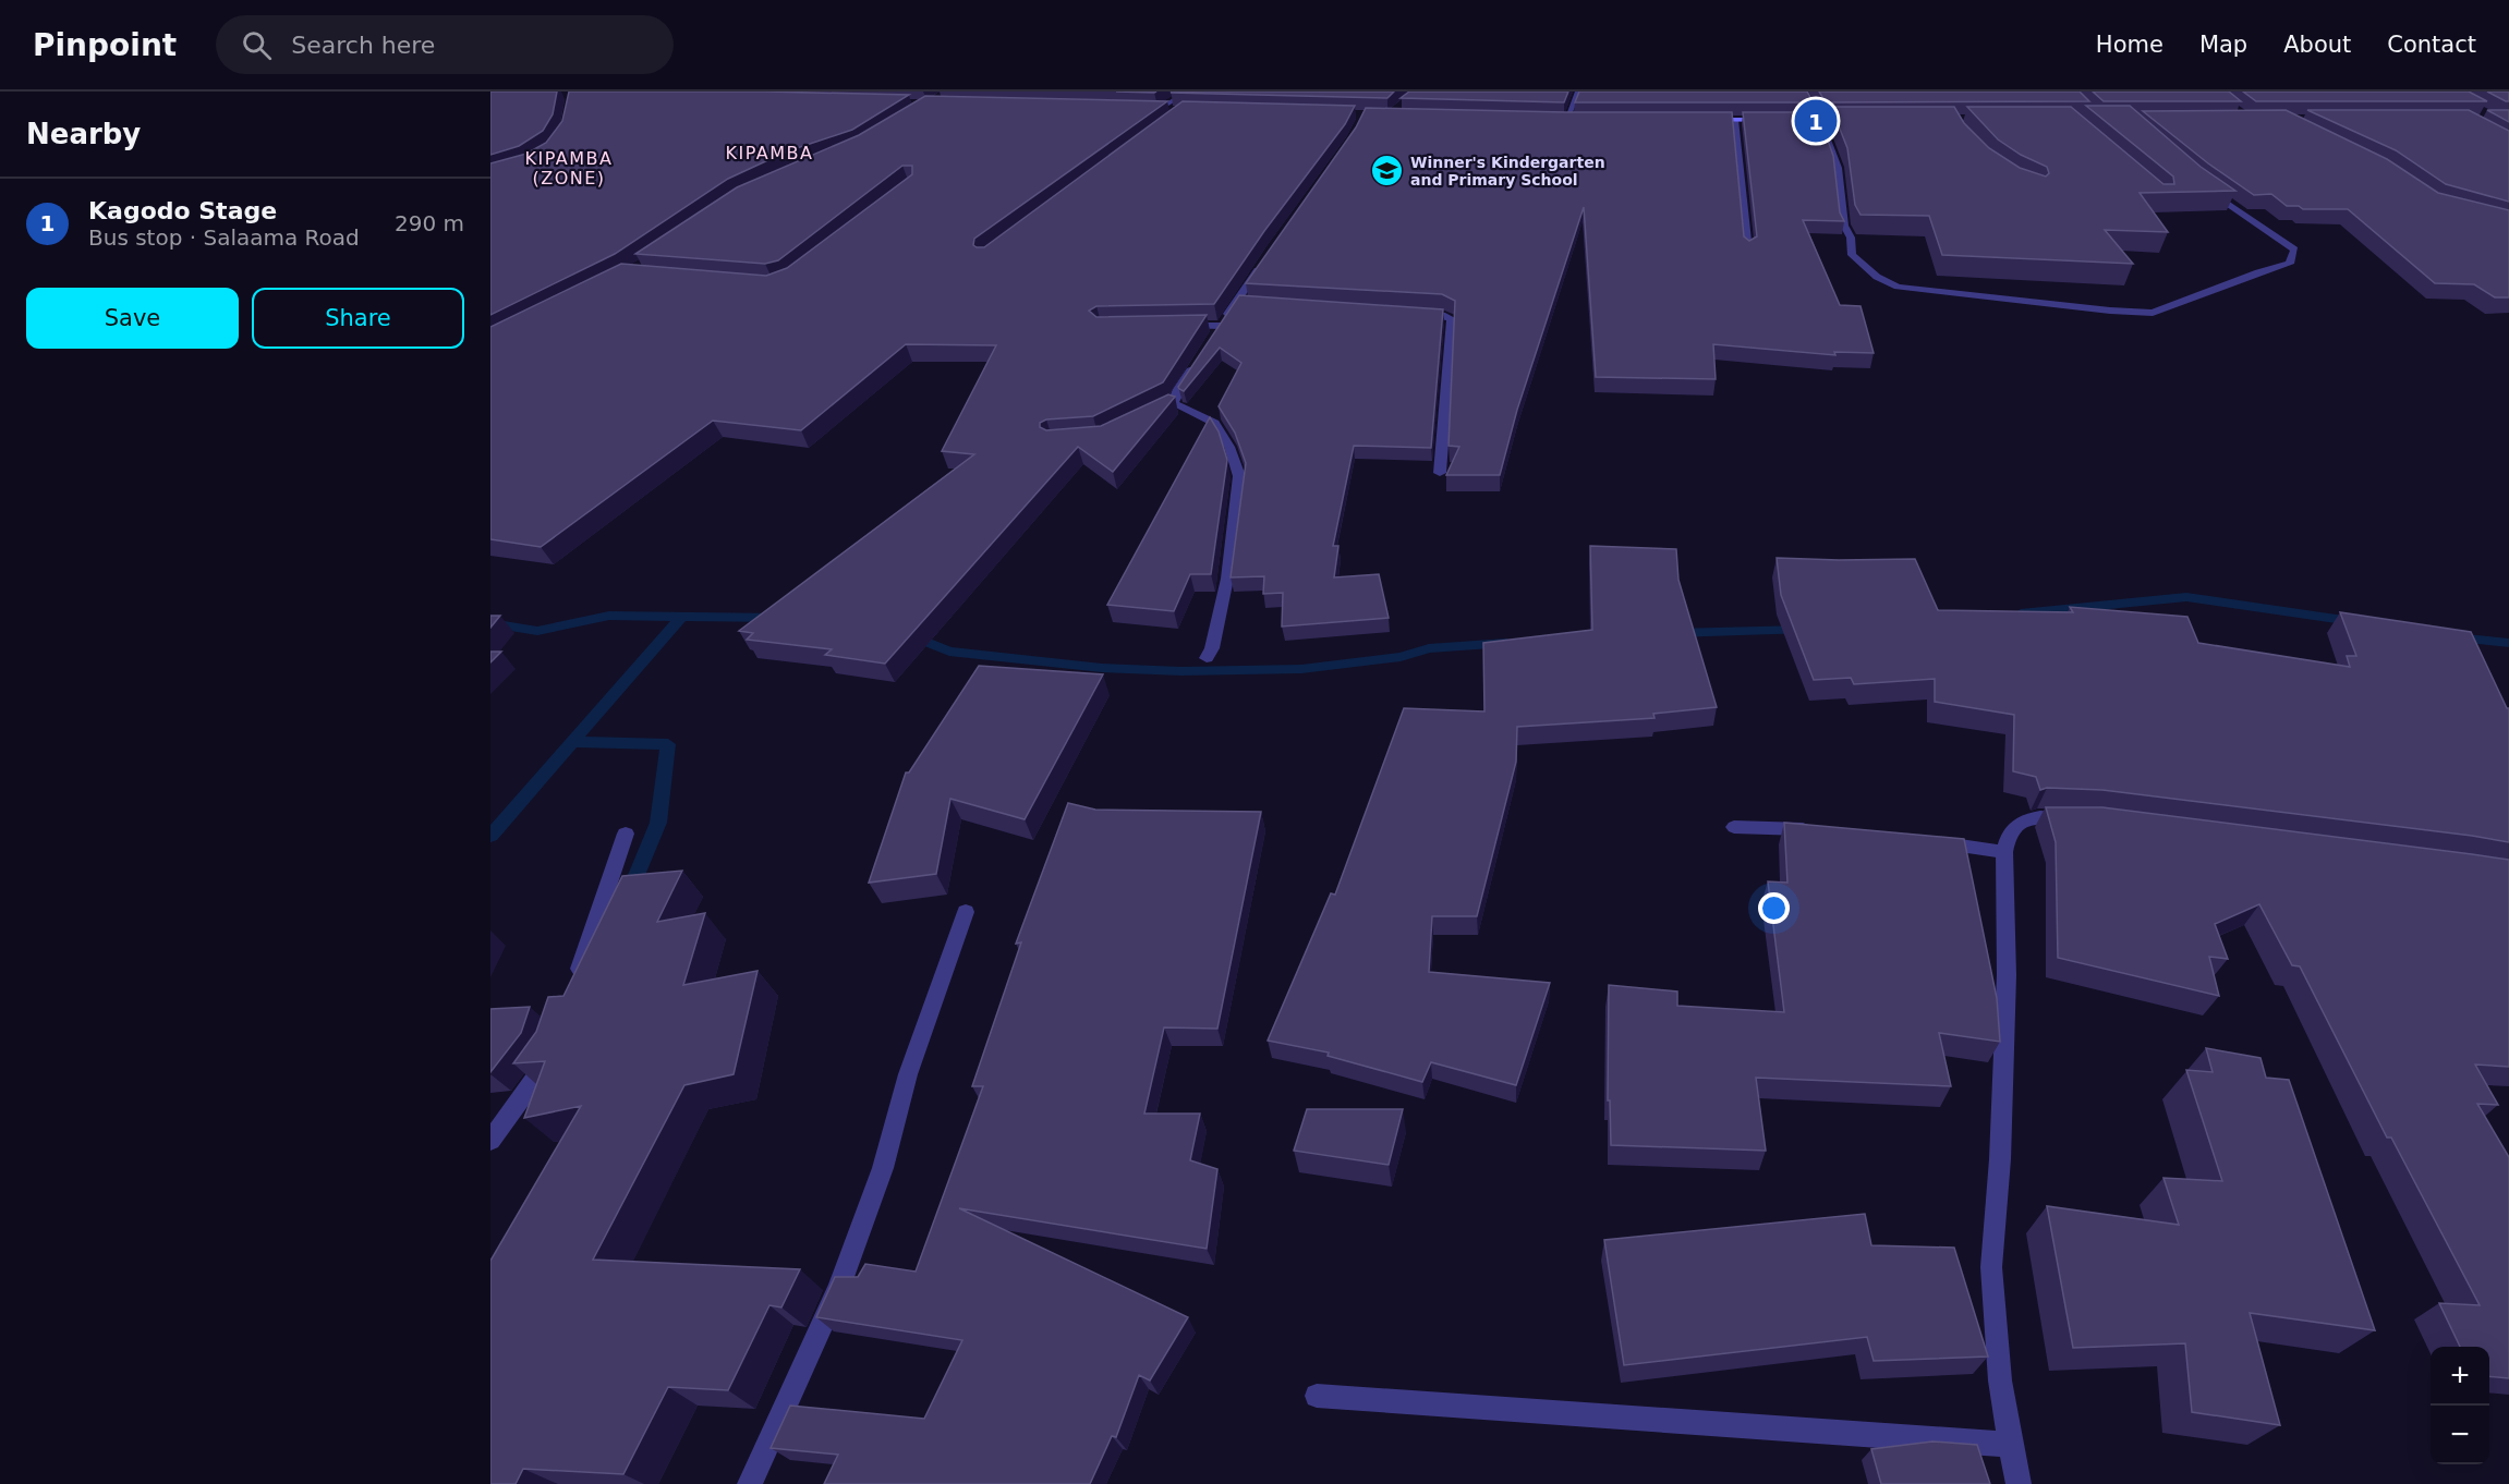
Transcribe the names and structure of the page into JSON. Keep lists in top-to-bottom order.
{
  "districts": ["KIPAMBA", "KIPAMBA (ZONE)"],
  "places": {
    "school or university": ["Winner's Kindergarten and Primary School"]
  },
  "page": {
    "header": "Pinpoint",
    "search": "Search here",
    "nav": [
      "Home",
      "Map",
      "About",
      "Contact"
    ],
    "heading": "Nearby",
    "pins": "1",
    "list": [
      {
        "mark": "1",
        "name": "Kagodo Stage",
        "note": "Bus stop · Salaama Road",
        "value": "290 m"
      }
    ],
    "buttons": ["Save", "Share"],
    "map_buttons": ["+", "−"]
  }
}
